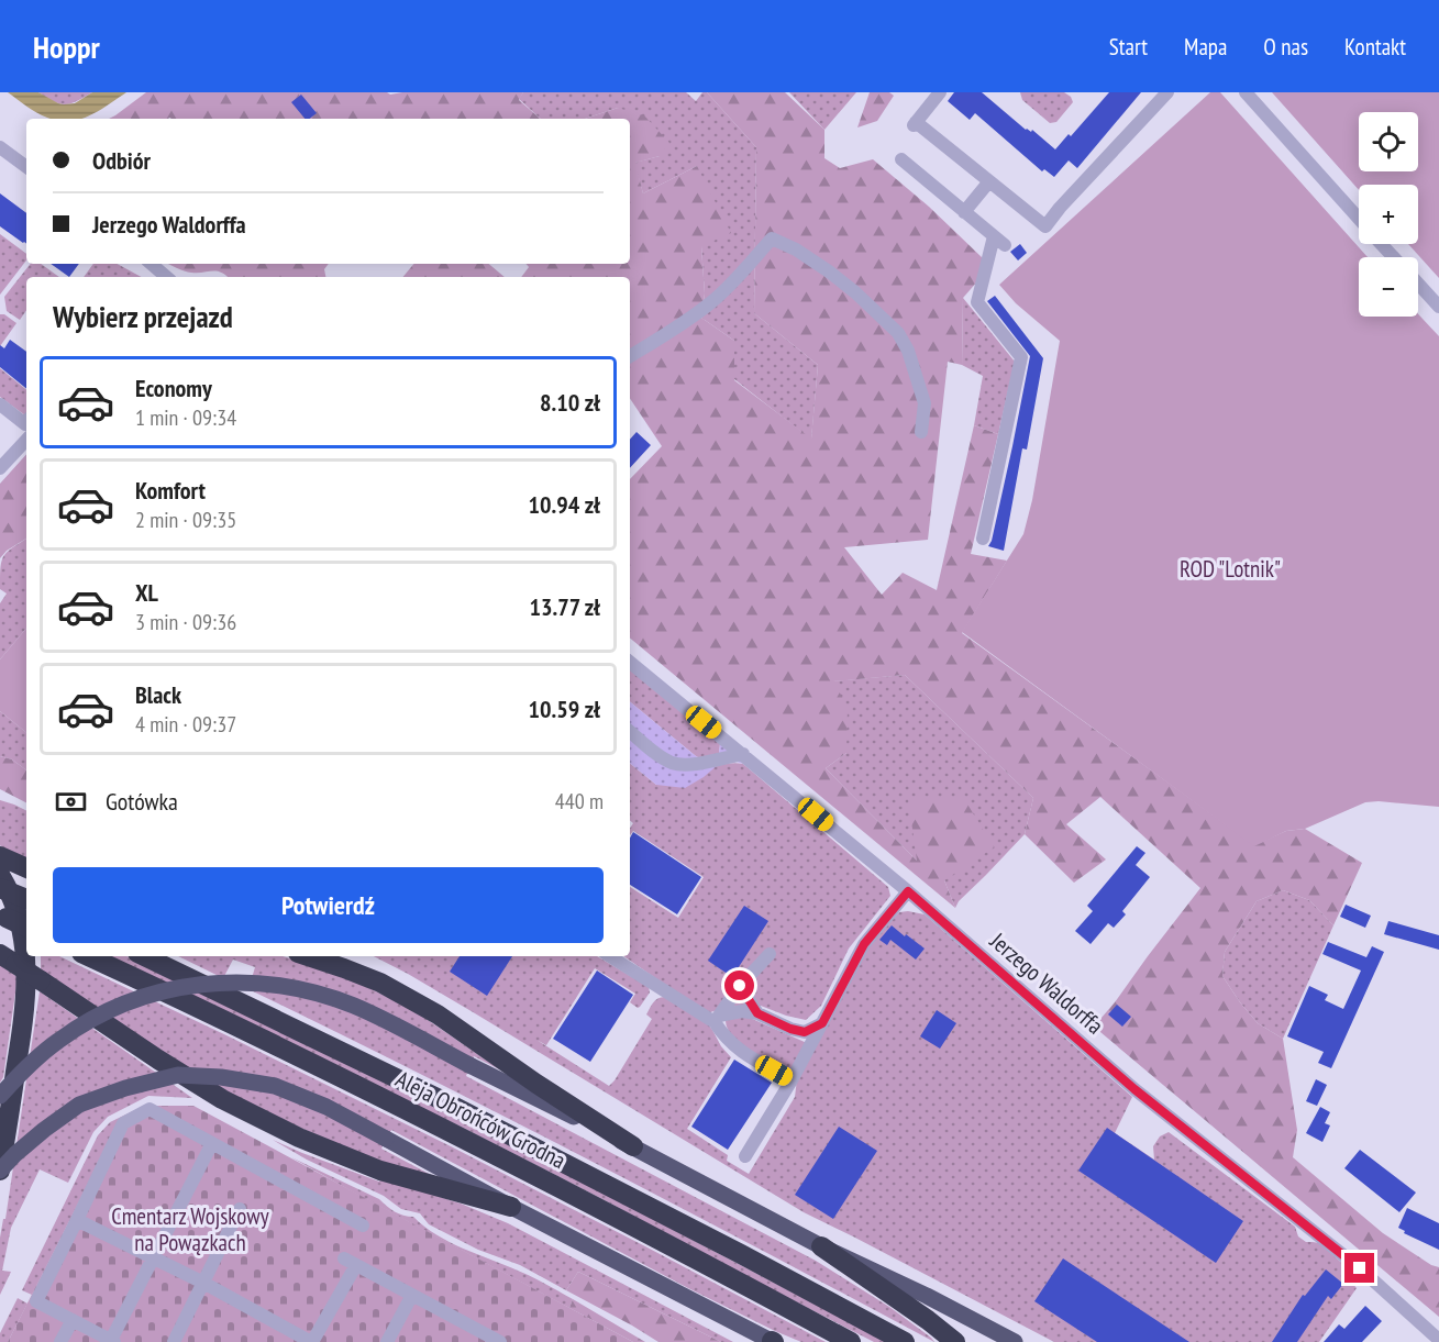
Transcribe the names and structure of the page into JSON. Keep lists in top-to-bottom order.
{
  "streets": {
    "highway": ["Aleja Obrońców Grodna"],
    "street": ["Jerzego Waldorffa"]
  },
  "parks": ["ROD \"Lotnik\"", "Cmentarz Wojskowy na Powązkach"],
  "page": {
    "header": "Hoppr",
    "nav": [
      "Start",
      "Mapa",
      "O nas",
      "Kontakt"
    ],
    "map_buttons": ["+", "−"],
    "banner": ["Odbiór", "Jerzego Waldorffa"],
    "heading": "Wybierz przejazd",
    "list": [
      {
        "name": "Economy",
        "note": "1 min · 09:34",
        "value": "8.10 zł"
      },
      {
        "name": "Komfort",
        "note": "2 min · 09:35",
        "value": "10.94 zł"
      },
      {
        "name": "XL",
        "note": "3 min · 09:36",
        "value": "13.77 zł"
      },
      {
        "name": "Black",
        "note": "4 min · 09:37",
        "value": "10.59 zł"
      }
    ],
    "pay": ["Gotówka", "440 m"],
    "buttons": "Potwierdź"
  }
}
